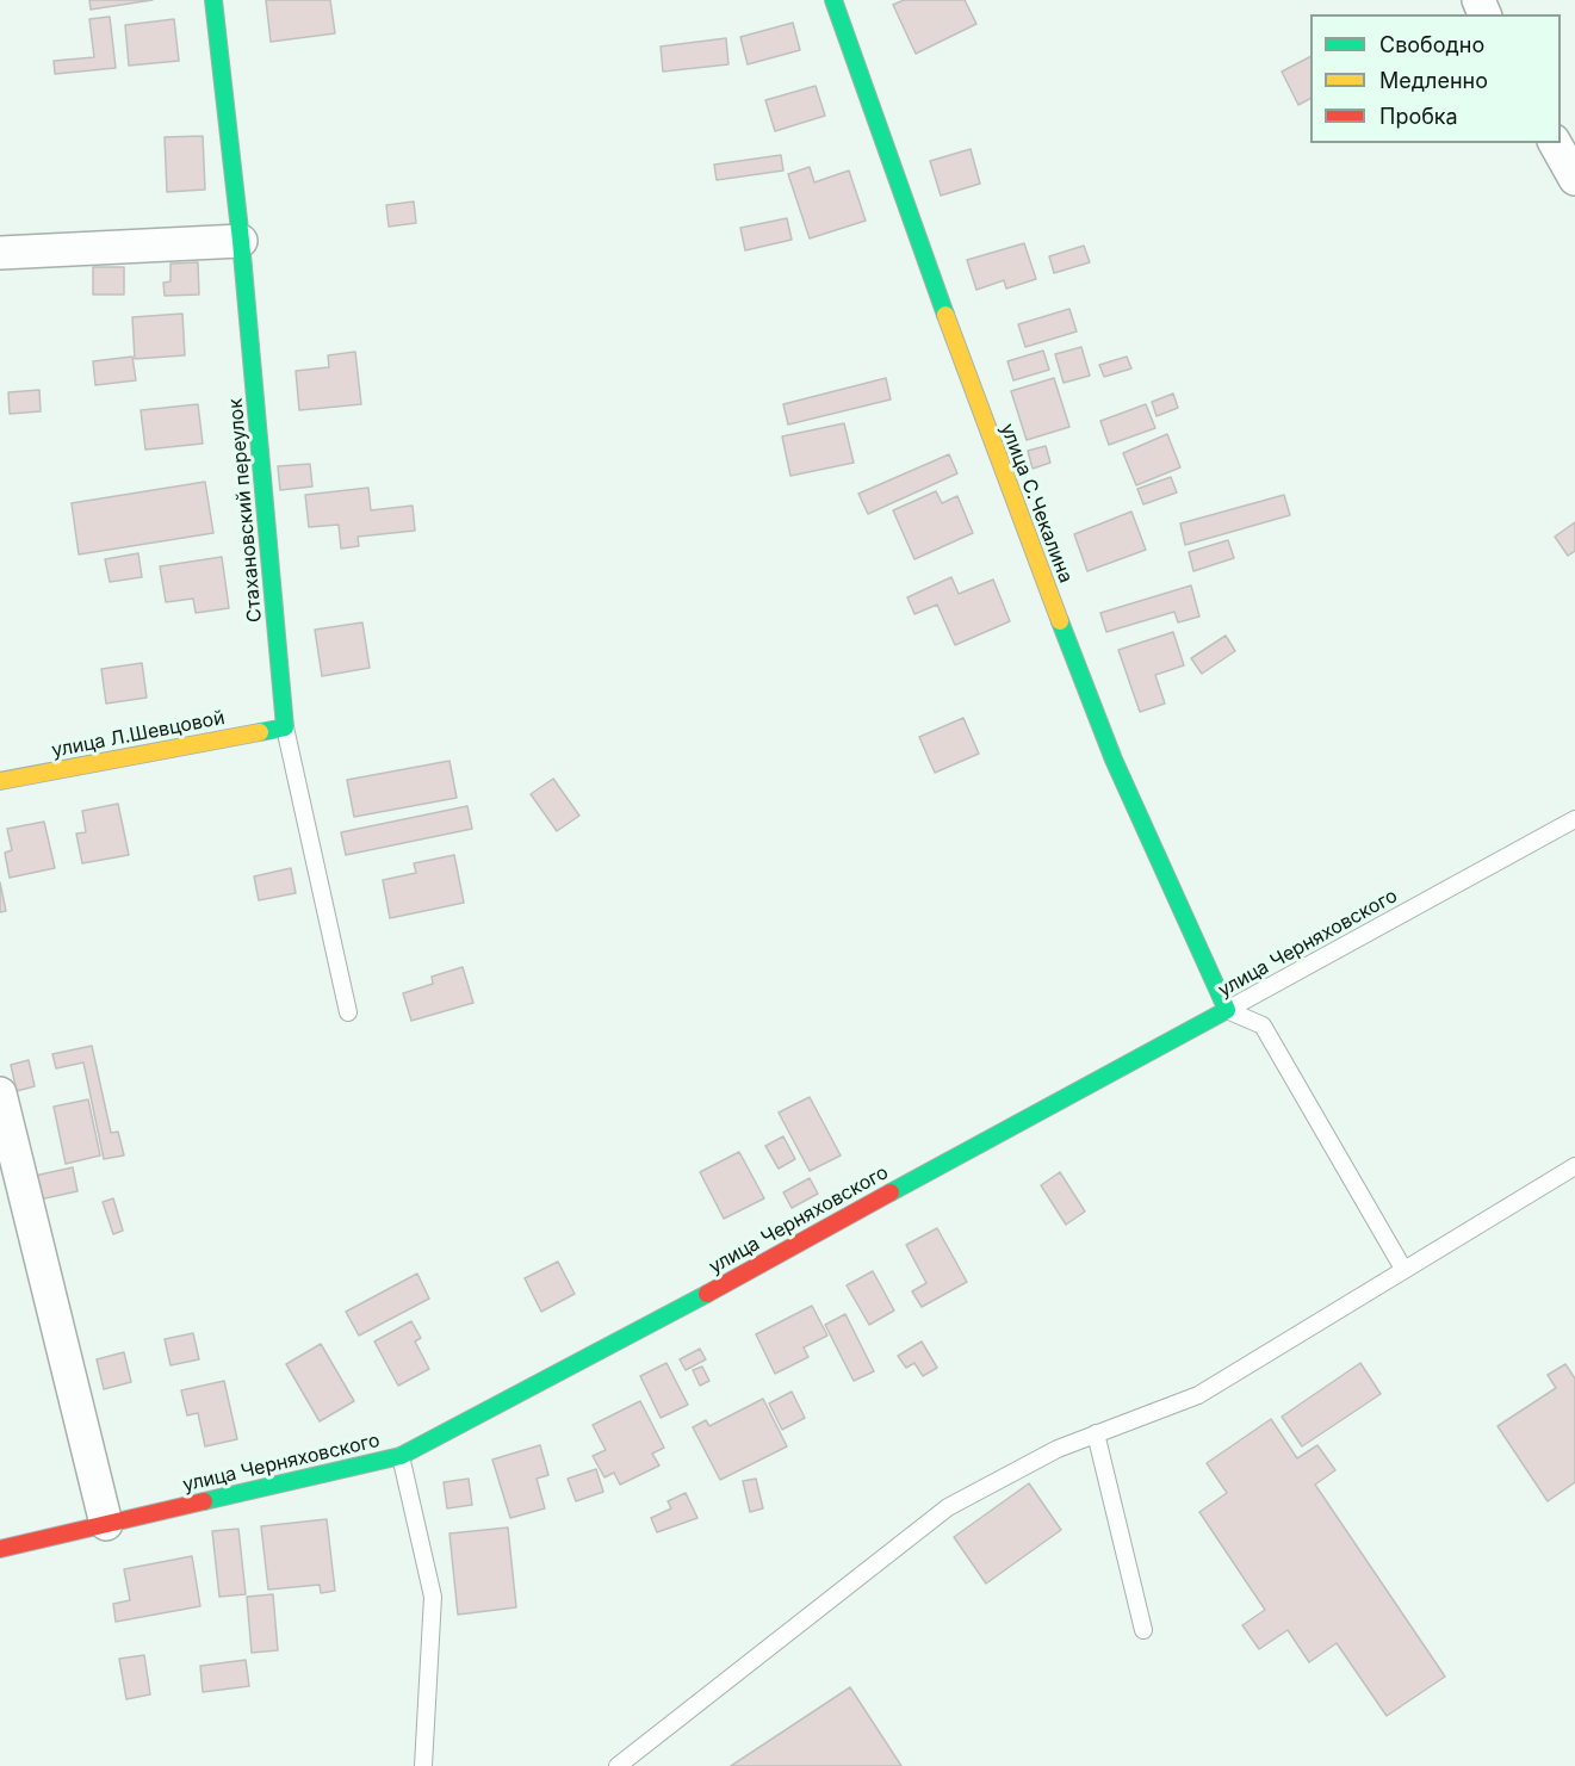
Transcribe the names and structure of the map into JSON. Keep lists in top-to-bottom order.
{
  "streets": {
    "street": [
      "улица С.Чекалина",
      "Стахановский переулок",
      "улица Л.Шевцовой",
      "улица Черняховского"
    ]
  },
  "crossings": [
    ["улица С.Чекалина", "улица Черняховского"],
    ["Стахановский переулок", "улица Л.Шевцовой"]
  ],
  "legend": ["Свободно", "Медленно", "Пробка"]
}
